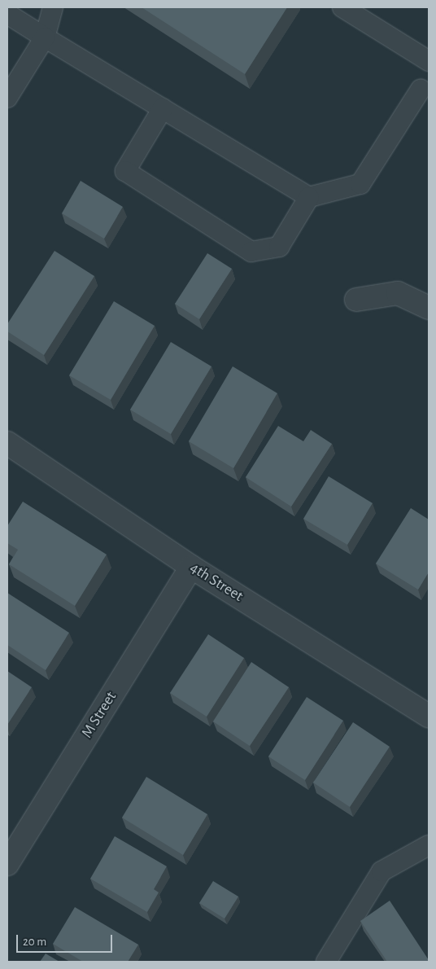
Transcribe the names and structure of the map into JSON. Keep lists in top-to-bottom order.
{
  "streets": {
    "street": ["4th Street", "M Street"]
  },
  "crossings": [
    ["4th Street", "M Street"]
  ],
  "scale_bar": "20 m"
}
